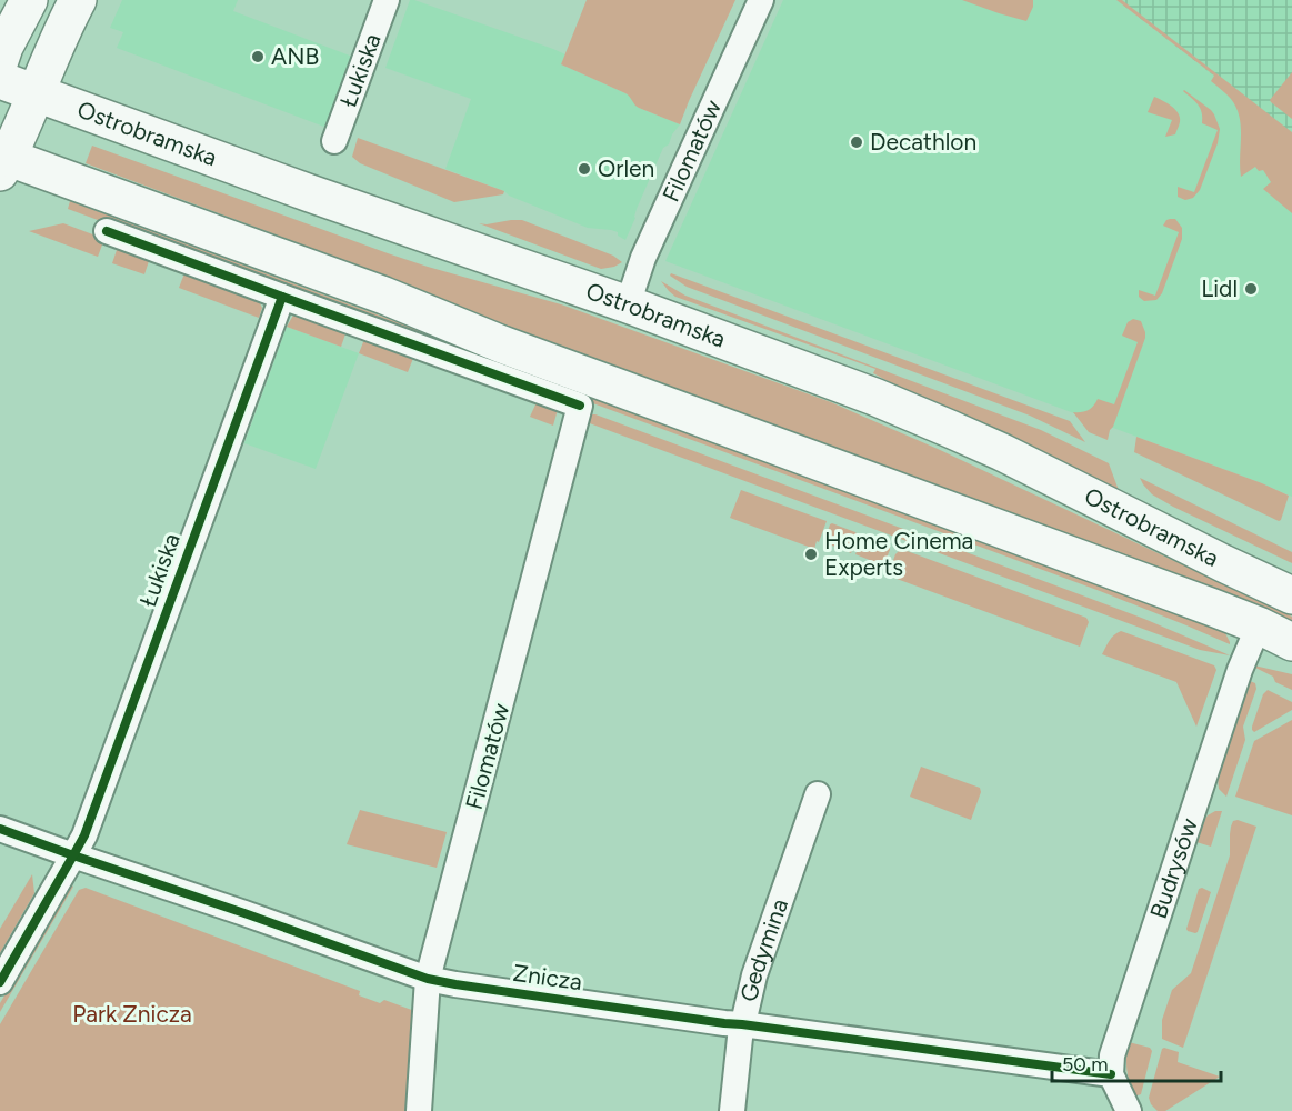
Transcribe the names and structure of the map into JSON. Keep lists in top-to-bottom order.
{
  "streets": {
    "main road": ["Ostrobramska"],
    "street": [
      "Łukiska",
      "Filomatów",
      "Budrysów",
      "Gedymina",
      "Znicza"
    ]
  },
  "crossings": [
    ["Łukiska", "Filomatów"],
    ["Łukiska", "Znicza"],
    ["Ostrobramska", "Filomatów"],
    ["Ostrobramska", "Budrysów"],
    ["Filomatów", "Znicza"],
    ["Budrysów", "Znicza"],
    ["Gedymina", "Znicza"]
  ],
  "parks": ["Park Znicza"],
  "places": [
    "ANB",
    "Decathlon",
    "Orlen",
    "Lidl",
    "Home Cinema Experts"
  ],
  "scale_bar": "50 m"
}
